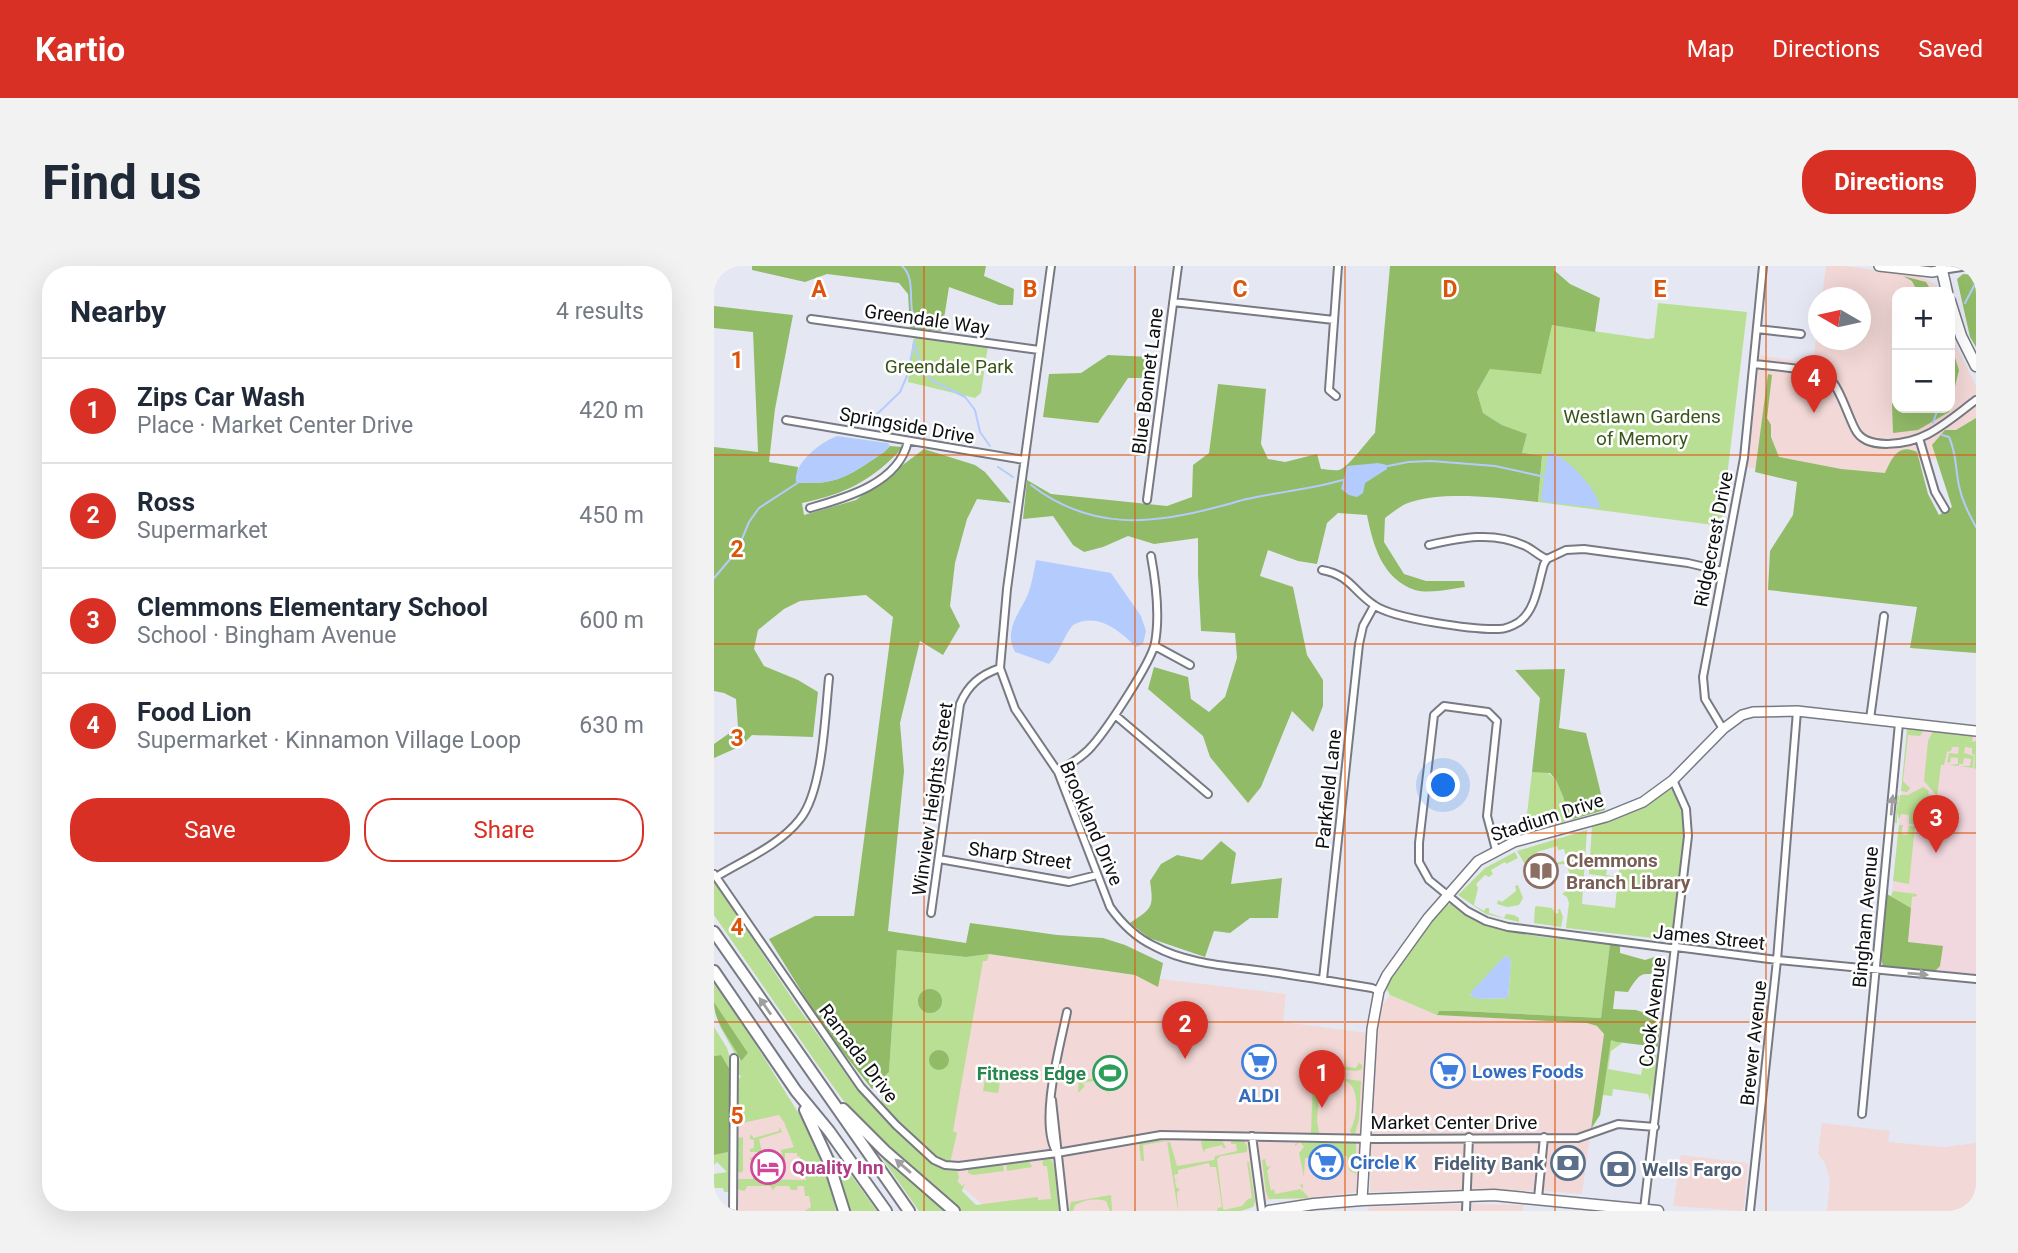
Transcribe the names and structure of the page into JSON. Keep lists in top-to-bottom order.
{
  "streets": {
    "street": [
      "Greendale Way",
      "Blue Bonnet Lane",
      "Springside Drive",
      "Ridgecrest Drive",
      "Parkfield Lane",
      "Winview Heights Street",
      "Stadium Drive",
      "Brookland Drive",
      "Sharp Street",
      "Bingham Avenue",
      "James Street",
      "Cook Avenue",
      "Brewer Avenue",
      "Ramada Drive",
      "Market Center Drive"
    ]
  },
  "crossings": [
    ["Greendale Way", "Brookland Drive"],
    ["Springside Drive", "Brookland Drive"],
    ["Ridgecrest Drive", "Stadium Drive"],
    ["Parkfield Lane", "Brookland Drive"],
    ["Winview Heights Street", "Brookland Drive"],
    ["Winview Heights Street", "Sharp Street"],
    ["Stadium Drive", "Brookland Drive"],
    ["Stadium Drive", "Bingham Avenue"],
    ["Stadium Drive", "James Street"],
    ["Stadium Drive", "Cook Avenue"],
    ["Stadium Drive", "Brewer Avenue"],
    ["Stadium Drive", "Market Center Drive"],
    ["Brookland Drive", "Sharp Street"],
    ["Bingham Avenue", "James Street"],
    ["James Street", "Cook Avenue"],
    ["James Street", "Brewer Avenue"],
    ["Cook Avenue", "Market Center Drive"],
    ["Ramada Drive", "Market Center Drive"]
  ],
  "one_way": ["Bingham Avenue"],
  "parks": ["Greendale Park", "Westlawn Gardens of Memory"],
  "places": {
    "library": ["Clemmons Branch Library"],
    "supermarket": ["ALDI", "Lowes Foods", "Circle K"],
    "sports": ["Fitness Edge"],
    "bank": ["Fidelity Bank", "Wells Fargo"],
    "hotel": ["Quality Inn"]
  },
  "north": "left",
  "page": {
    "header": "Kartio",
    "nav": ["Map", "Directions", "Saved"],
    "buttons": [
      "Directions",
      ["Save", "Share"]
    ],
    "title": "Find us",
    "heading": ["Nearby", "4 results"],
    "map_buttons": ["+", "−"],
    "pins": [
      "4",
      "3",
      "2",
      "1"
    ],
    "list": [
      {
        "mark": "1",
        "name": "Zips Car Wash",
        "note": "Place · Market Center Drive",
        "value": "420 m"
      },
      {
        "mark": "2",
        "name": "Ross",
        "note": "Supermarket",
        "value": "450 m"
      },
      {
        "mark": "3",
        "name": "Clemmons Elementary School",
        "note": "School · Bingham Avenue",
        "value": "600 m"
      },
      {
        "mark": "4",
        "name": "Food Lion",
        "note": "Supermarket · Kinnamon Village Loop",
        "value": "630 m"
      }
    ]
  },
  "grid": {
    "columns": [
      "A",
      "B",
      "C",
      "D",
      "E"
    ],
    "rows": [
      "1",
      "2",
      "3",
      "4",
      "5"
    ]
  }
}
